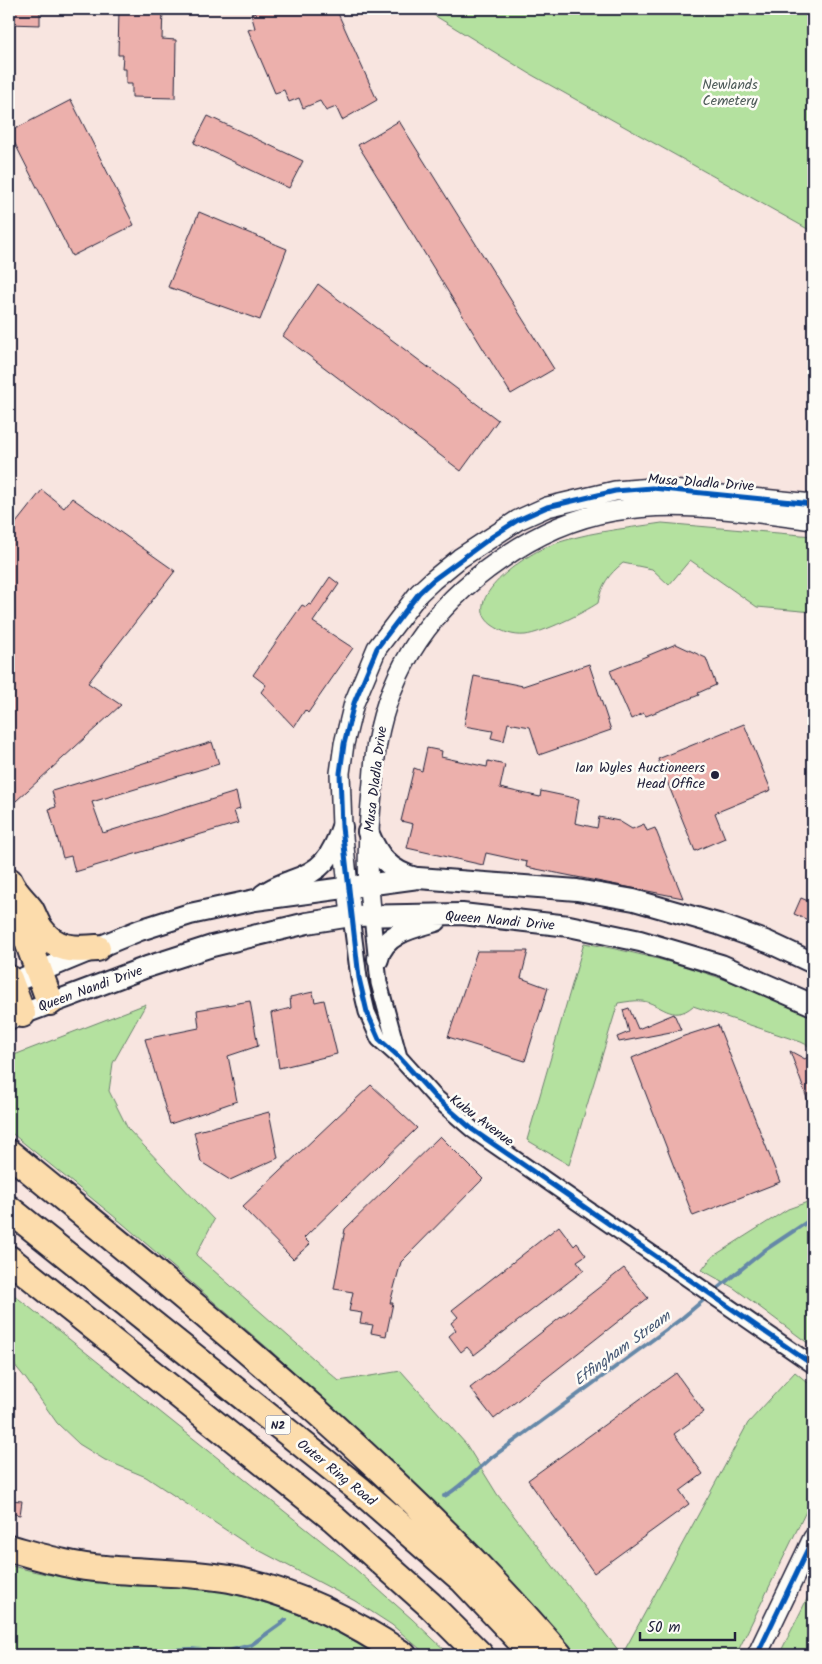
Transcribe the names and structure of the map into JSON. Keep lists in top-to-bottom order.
{
  "streets": {
    "highway": ["N2", "Outer Ring Road"],
    "main road": ["Queen Nandi Drive"],
    "street": ["Musa Dladla Drive", "Kubu Avenue"]
  },
  "crossings": [
    ["Musa Dladla Drive", "Queen Nandi Drive"],
    ["Musa Dladla Drive", "Kubu Avenue"],
    ["Queen Nandi Drive", "Kubu Avenue"]
  ],
  "water": ["Effingham Stream"],
  "parks": ["Newlands Cemetery"],
  "places": ["Ian Wyles Auctioneers Head Office"],
  "scale_bar": "50 m"
}
